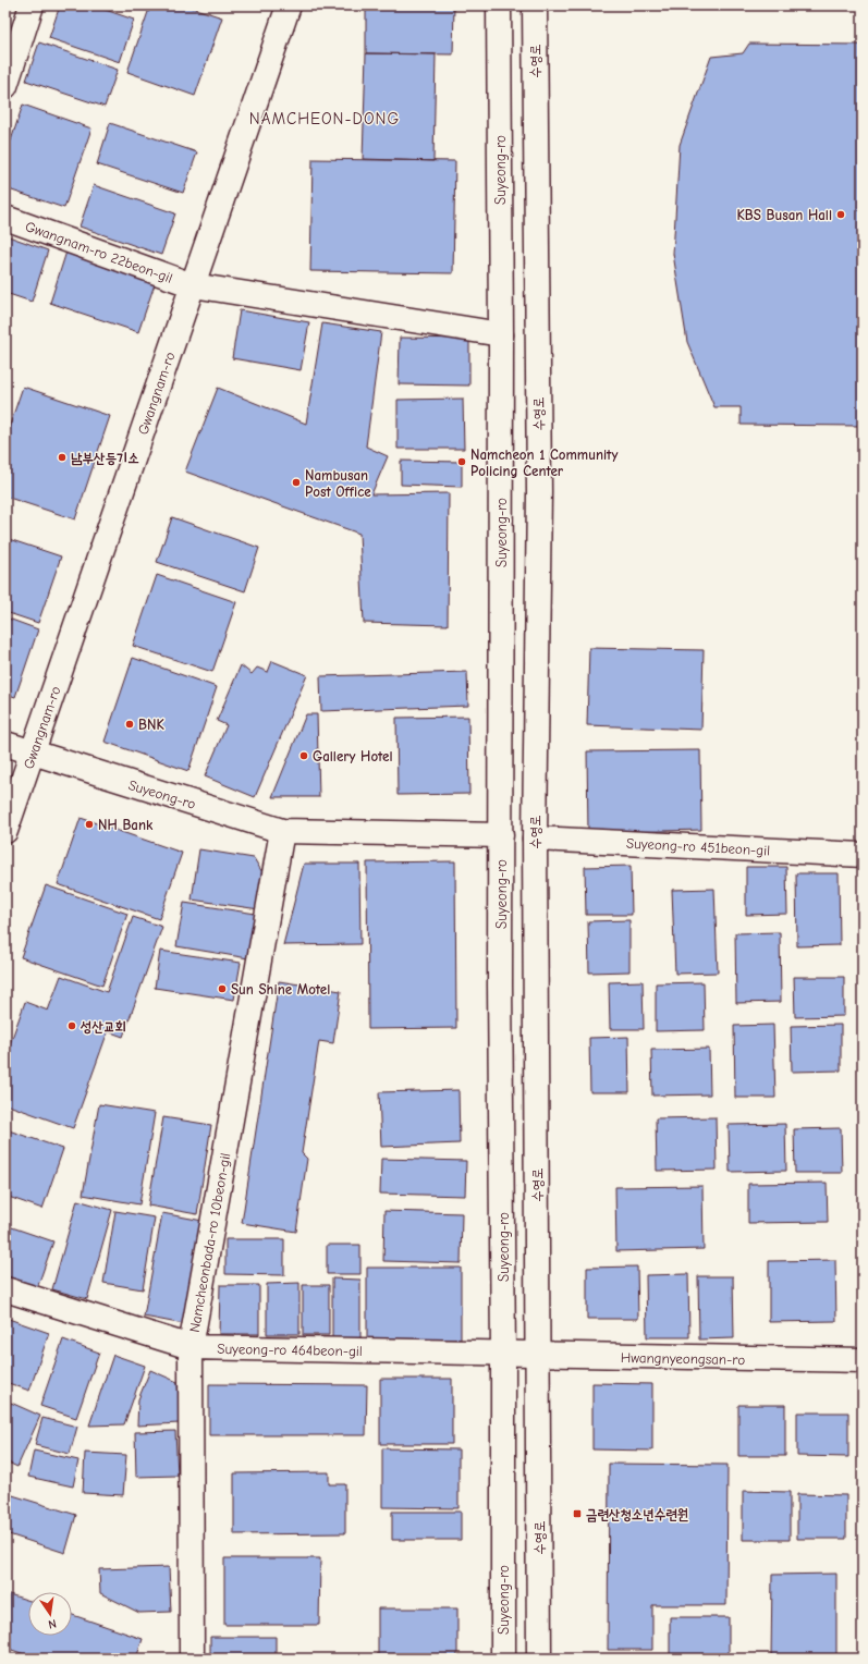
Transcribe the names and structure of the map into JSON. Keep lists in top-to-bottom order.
{
  "streets": {
    "main road": [
      "수영로",
      "Suyeong-ro",
      "Gwangnam-ro 22beon-gil",
      "Gwangnam-ro",
      "Suyeong-ro 451beon-gil",
      "Namcheonbada-ro 10beon-gil",
      "Suyeong-ro 464beon-gil",
      "Hwangnyeongsan-ro"
    ]
  },
  "crossings": [
    ["수영로", "Suyeong-ro 451beon-gil"],
    ["수영로", "Hwangnyeongsan-ro"],
    ["Suyeong-ro", "Gwangnam-ro"],
    ["Suyeong-ro", "Namcheonbada-ro 10beon-gil"],
    ["Suyeong-ro", "Suyeong-ro 464beon-gil"],
    ["Suyeong-ro", "Hwangnyeongsan-ro"],
    ["Gwangnam-ro 22beon-gil", "Gwangnam-ro"],
    ["Namcheonbada-ro 10beon-gil", "Suyeong-ro 464beon-gil"],
    ["Suyeong-ro 464beon-gil", "Hwangnyeongsan-ro"]
  ],
  "districts": ["NAMCHEON-DONG"],
  "places": {
    "other": [
      "KBS Busan Hall",
      "남부산등기소",
      "Namcheon 1 Community Policing Center",
      "Nambusan Post Office",
      "BNK",
      "Gallery Hotel",
      "NH Bank",
      "Sun Shine Motel",
      "성산교회"
    ],
    "transit": ["금련산청소년수련원"]
  },
  "north": "bottom"
}
